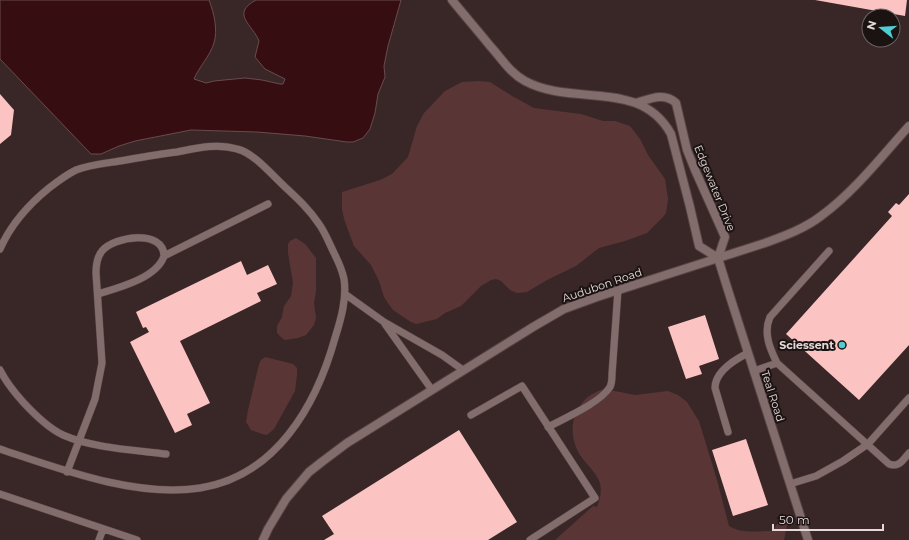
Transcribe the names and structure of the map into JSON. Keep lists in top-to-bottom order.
{
  "streets": {
    "street": ["Edgewater Drive", "Audubon Road", "Teal Road"]
  },
  "crossings": [
    ["Edgewater Drive", "Audubon Road"],
    ["Edgewater Drive", "Teal Road"],
    ["Audubon Road", "Teal Road"]
  ],
  "places": ["Sciessent"],
  "scale_bar": "50 m",
  "north": "left"
}
